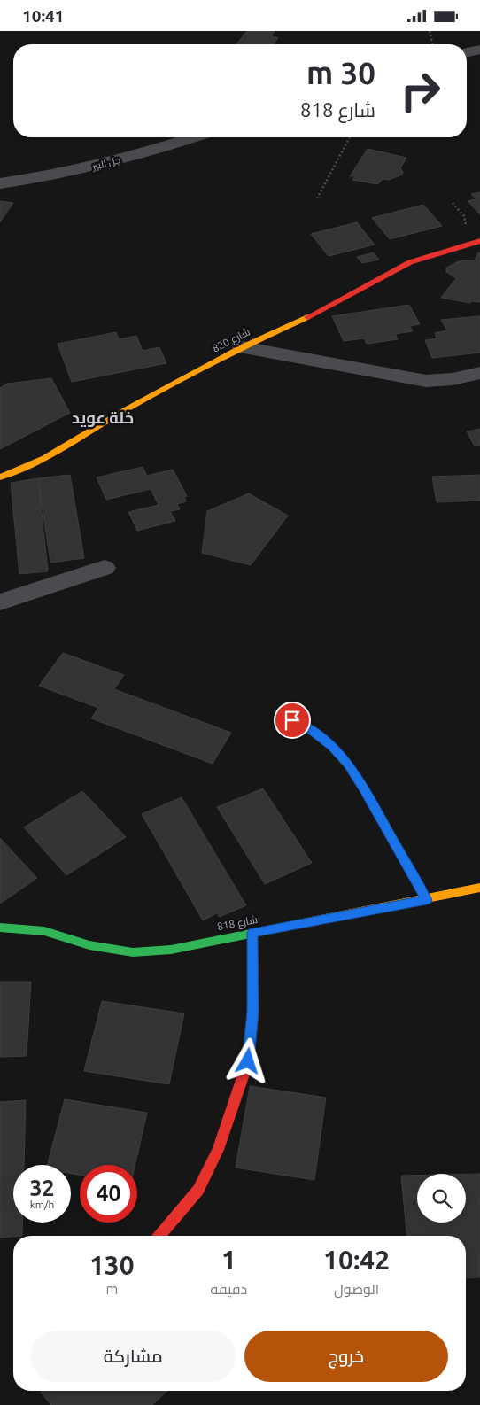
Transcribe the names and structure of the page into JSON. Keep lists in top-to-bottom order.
{
  "streets": {
    "street": ["جل البير", "شارع 820", "شارع 818"]
  },
  "districts": ["خلة عويد"],
  "page": {
    "status": "10:41",
    "turn": ["30 m", "شارع 818"],
    "speed": "32 km/h",
    "limit": "40",
    "eta": [
      "10:42",
      "الوصول",
      "1",
      "دقيقة",
      "130",
      "m"
    ],
    "buttons": ["خروج", "مشاركة"]
  }
}
